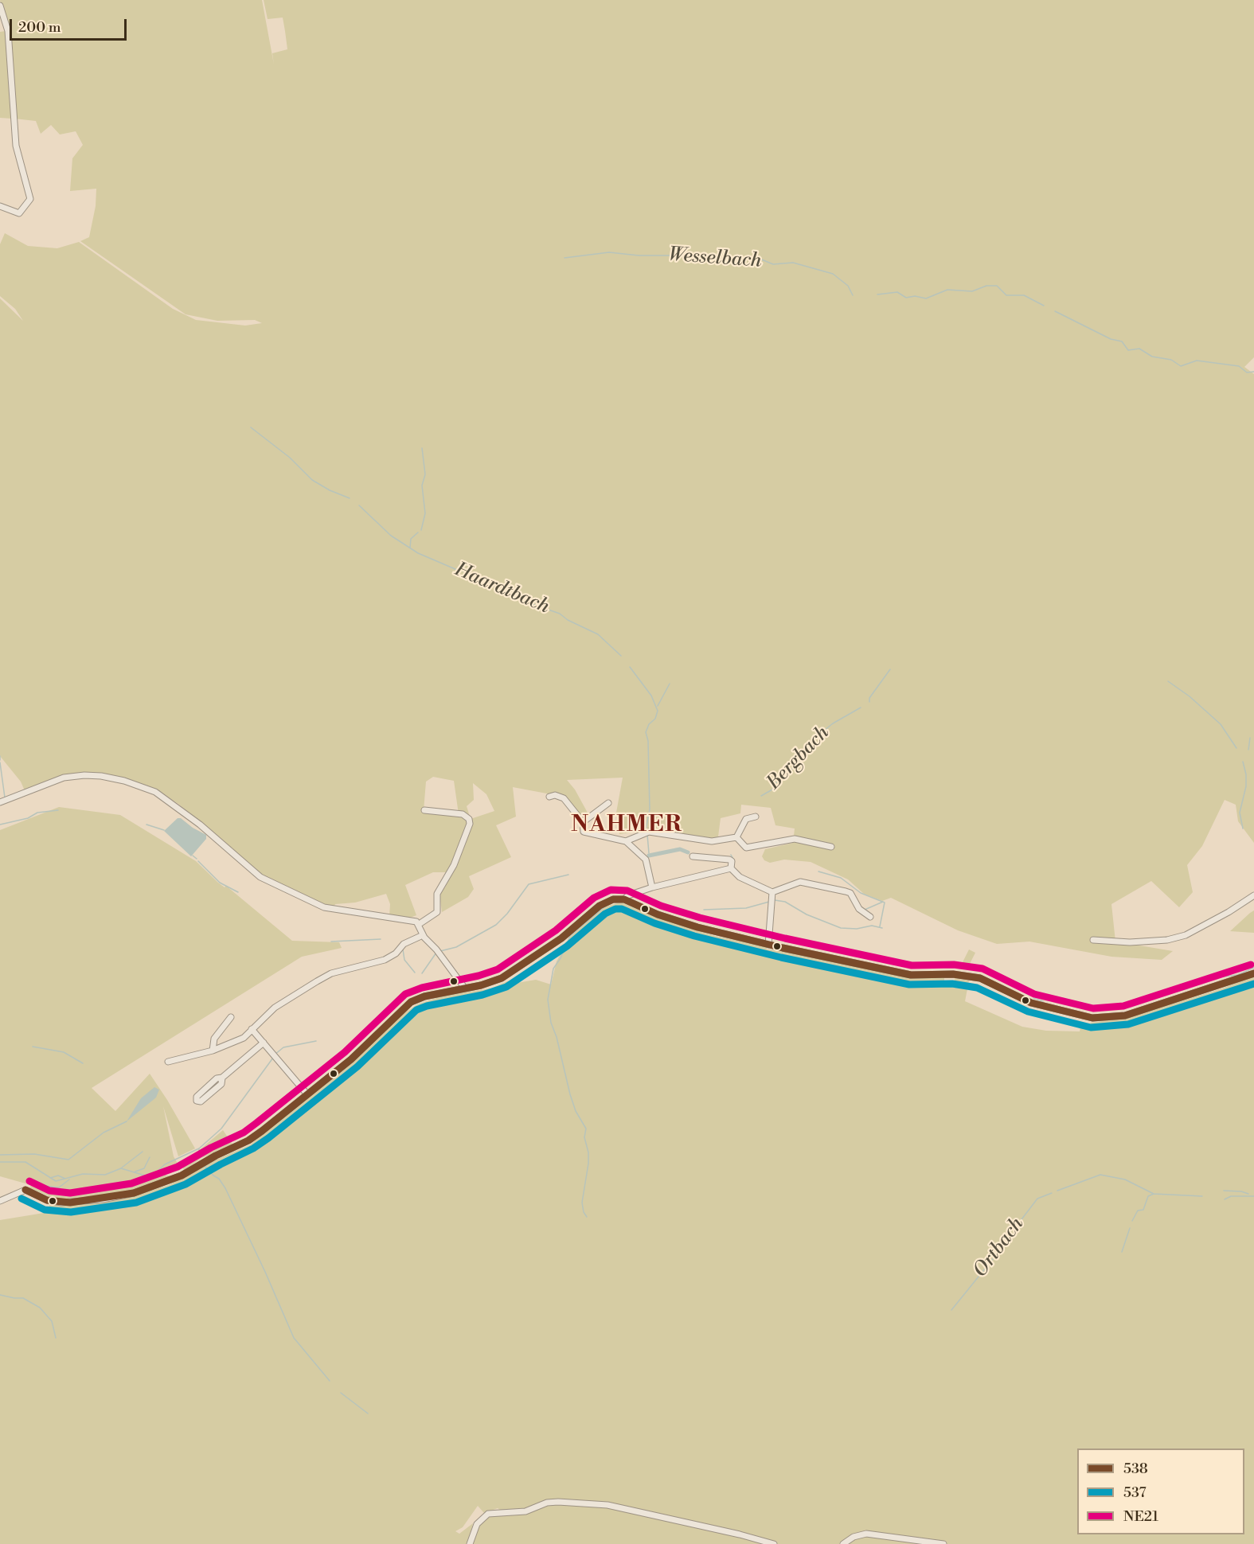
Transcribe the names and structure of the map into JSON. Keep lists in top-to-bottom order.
{
  "districts": ["NAHMER"],
  "water": [
    "Wesselbach",
    "Haardtbach",
    "Bergbach",
    "Ortbach"
  ],
  "lines": ["transit line NE21", "transit line 538", "transit line 537"],
  "legend": ["538", "537", "NE21"],
  "scale_bar": "200 m"
}
